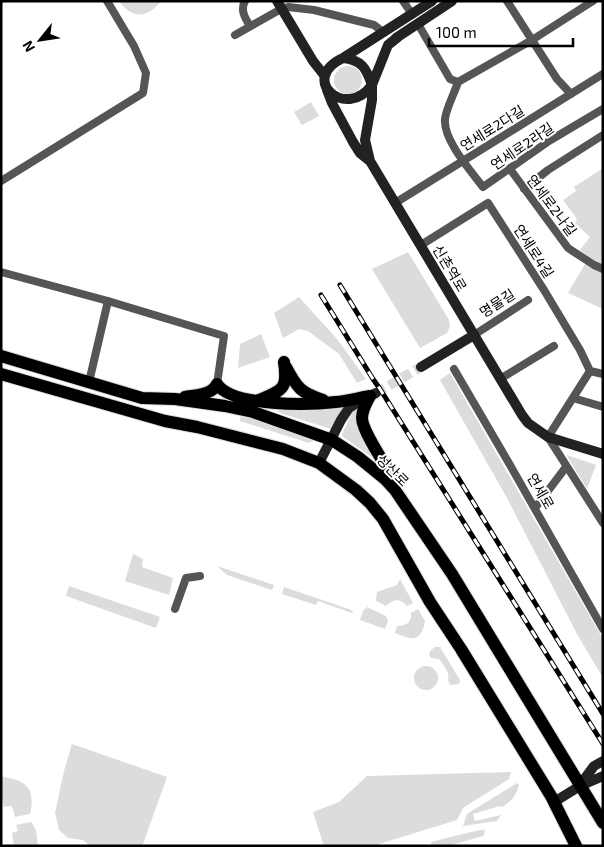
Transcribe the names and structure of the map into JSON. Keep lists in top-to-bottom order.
{
  "streets": {
    "main road": ["신촌역로", "명물길", "성산로"],
    "street": [
      "연세로2다길",
      "연세로2라길",
      "연세로2나길",
      "연세로4길",
      "연세로"
    ]
  },
  "crossings": [
    ["연세로2다길", "연세로2라길"],
    ["연세로2다길", "신촌역로"],
    ["연세로2라길", "연세로2나길"],
    ["연세로4길", "신촌역로"],
    ["신촌역로", "명물길"]
  ],
  "scale_bar": "100 m",
  "north": "bottom left"
}
